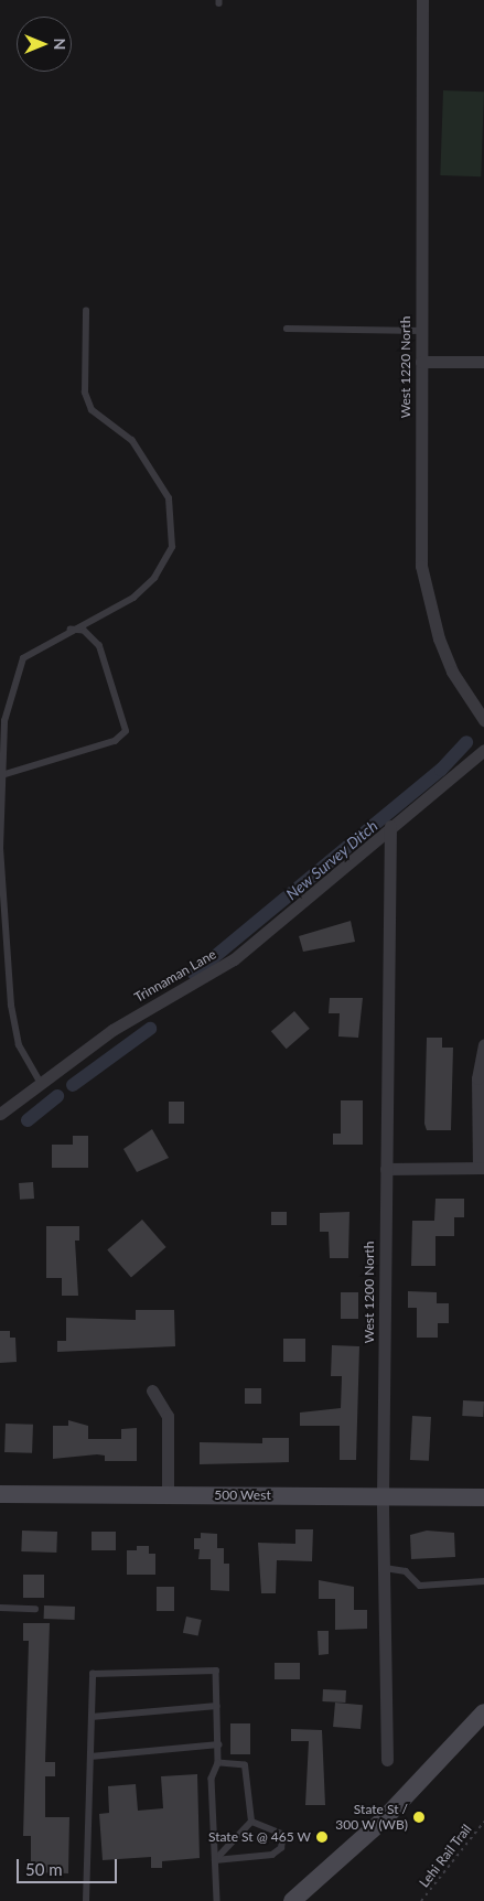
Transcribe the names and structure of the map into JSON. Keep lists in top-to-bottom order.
{
  "streets": {
    "main road": ["500 West"],
    "street": ["West 1220 North", "Trinnaman Lane", "West 1200 North"],
    "path": ["Lehi Rail Trail"]
  },
  "crossings": [
    ["Trinnaman Lane", "West 1200 North"],
    ["West 1200 North", "500 West"]
  ],
  "water": ["New Survey Ditch"],
  "places": ["State St / 300 W (WB)", "State St @ 465 W"],
  "scale_bar": "50 m",
  "north": "right"
}
